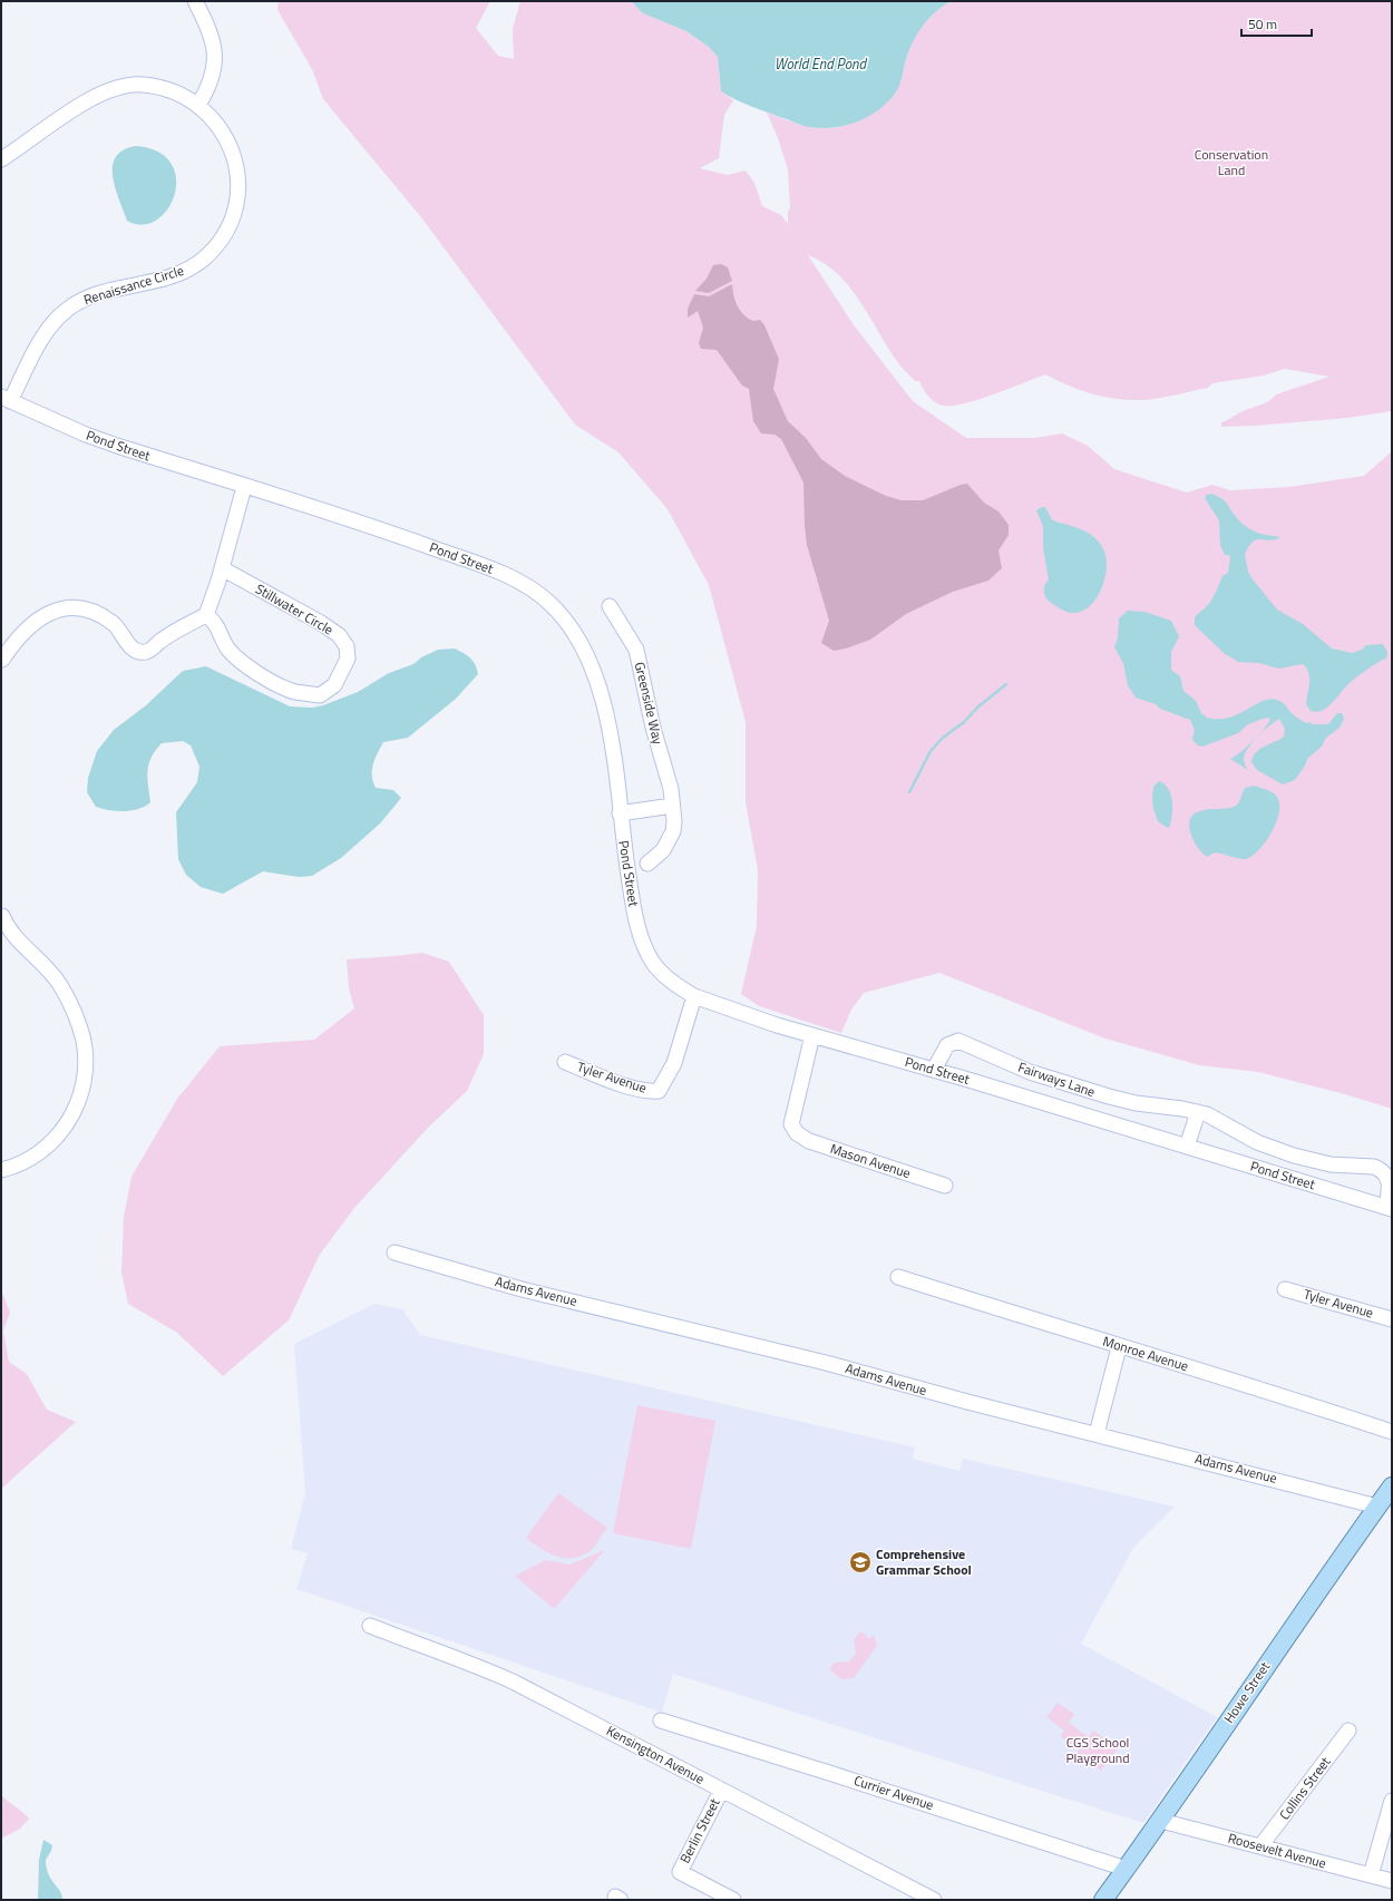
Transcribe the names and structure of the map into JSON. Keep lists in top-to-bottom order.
{
  "streets": {
    "main road": ["Howe Street"],
    "street": [
      "Renaissance Circle",
      "Pond Street",
      "Stillwater Circle",
      "Greenside Way",
      "Tyler Avenue",
      "Fairways Lane",
      "Mason Avenue",
      "Adams Avenue",
      "Monroe Avenue",
      "Kensington Avenue",
      "Collins Street",
      "Currier Avenue",
      "Berlin Street",
      "Roosevelt Avenue"
    ]
  },
  "crossings": [
    ["Renaissance Circle", "Pond Street"],
    ["Pond Street", "Tyler Avenue"],
    ["Pond Street", "Fairways Lane"],
    ["Pond Street", "Mason Avenue"],
    ["Adams Avenue", "Howe Street"],
    ["Howe Street", "Currier Avenue"],
    ["Howe Street", "Roosevelt Avenue"],
    ["Kensington Avenue", "Berlin Street"],
    ["Collins Street", "Roosevelt Avenue"]
  ],
  "water": ["World End Pond"],
  "parks": ["Conservation Land", "CGS School Playground"],
  "places": {
    "school or university": ["Comprehensive Grammar School"]
  },
  "scale_bar": "50 m"
}
